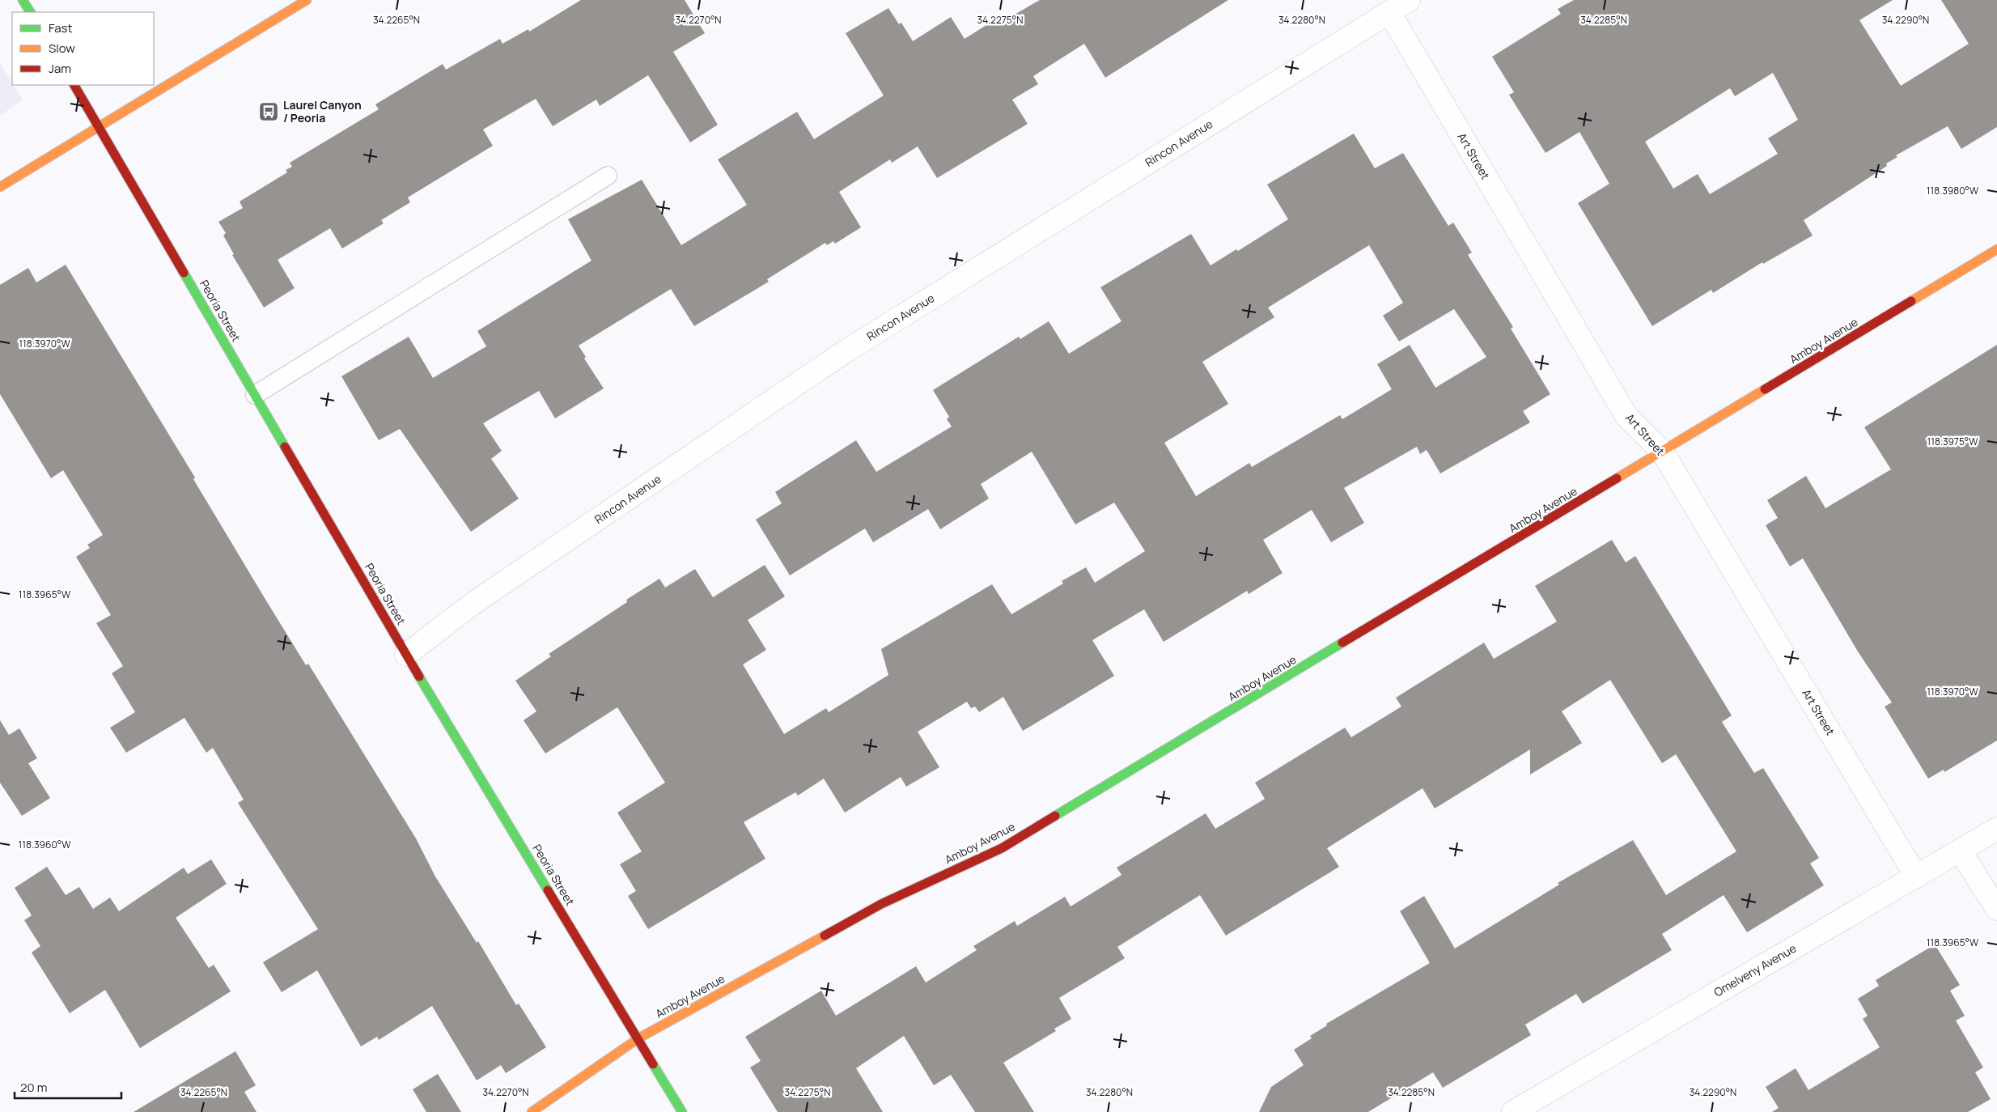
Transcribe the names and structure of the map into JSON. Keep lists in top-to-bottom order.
{
  "streets": {
    "street": [
      "Rincon Avenue",
      "Art Street",
      "Peoria Street",
      "Amboy Avenue",
      "Omelveny Avenue"
    ]
  },
  "crossings": [
    ["Rincon Avenue", "Art Street"],
    ["Rincon Avenue", "Peoria Street"],
    ["Art Street", "Amboy Avenue"],
    ["Art Street", "Omelveny Avenue"],
    ["Peoria Street", "Amboy Avenue"]
  ],
  "places": {
    "bus stop": ["Laurel Canyon / Peoria"]
  },
  "legend": ["Fast", "Slow", "Jam"],
  "scale_bar": "20 m",
  "coordinates": [
    "34.2265°N",
    "34.2270°N",
    "34.2275°N",
    "34.2280°N",
    "34.2285°N",
    "34.2290°N",
    "118.3980°W",
    "118.3970°W",
    "118.3975°W",
    "118.3965°W",
    "118.3960°W"
  ]
}
